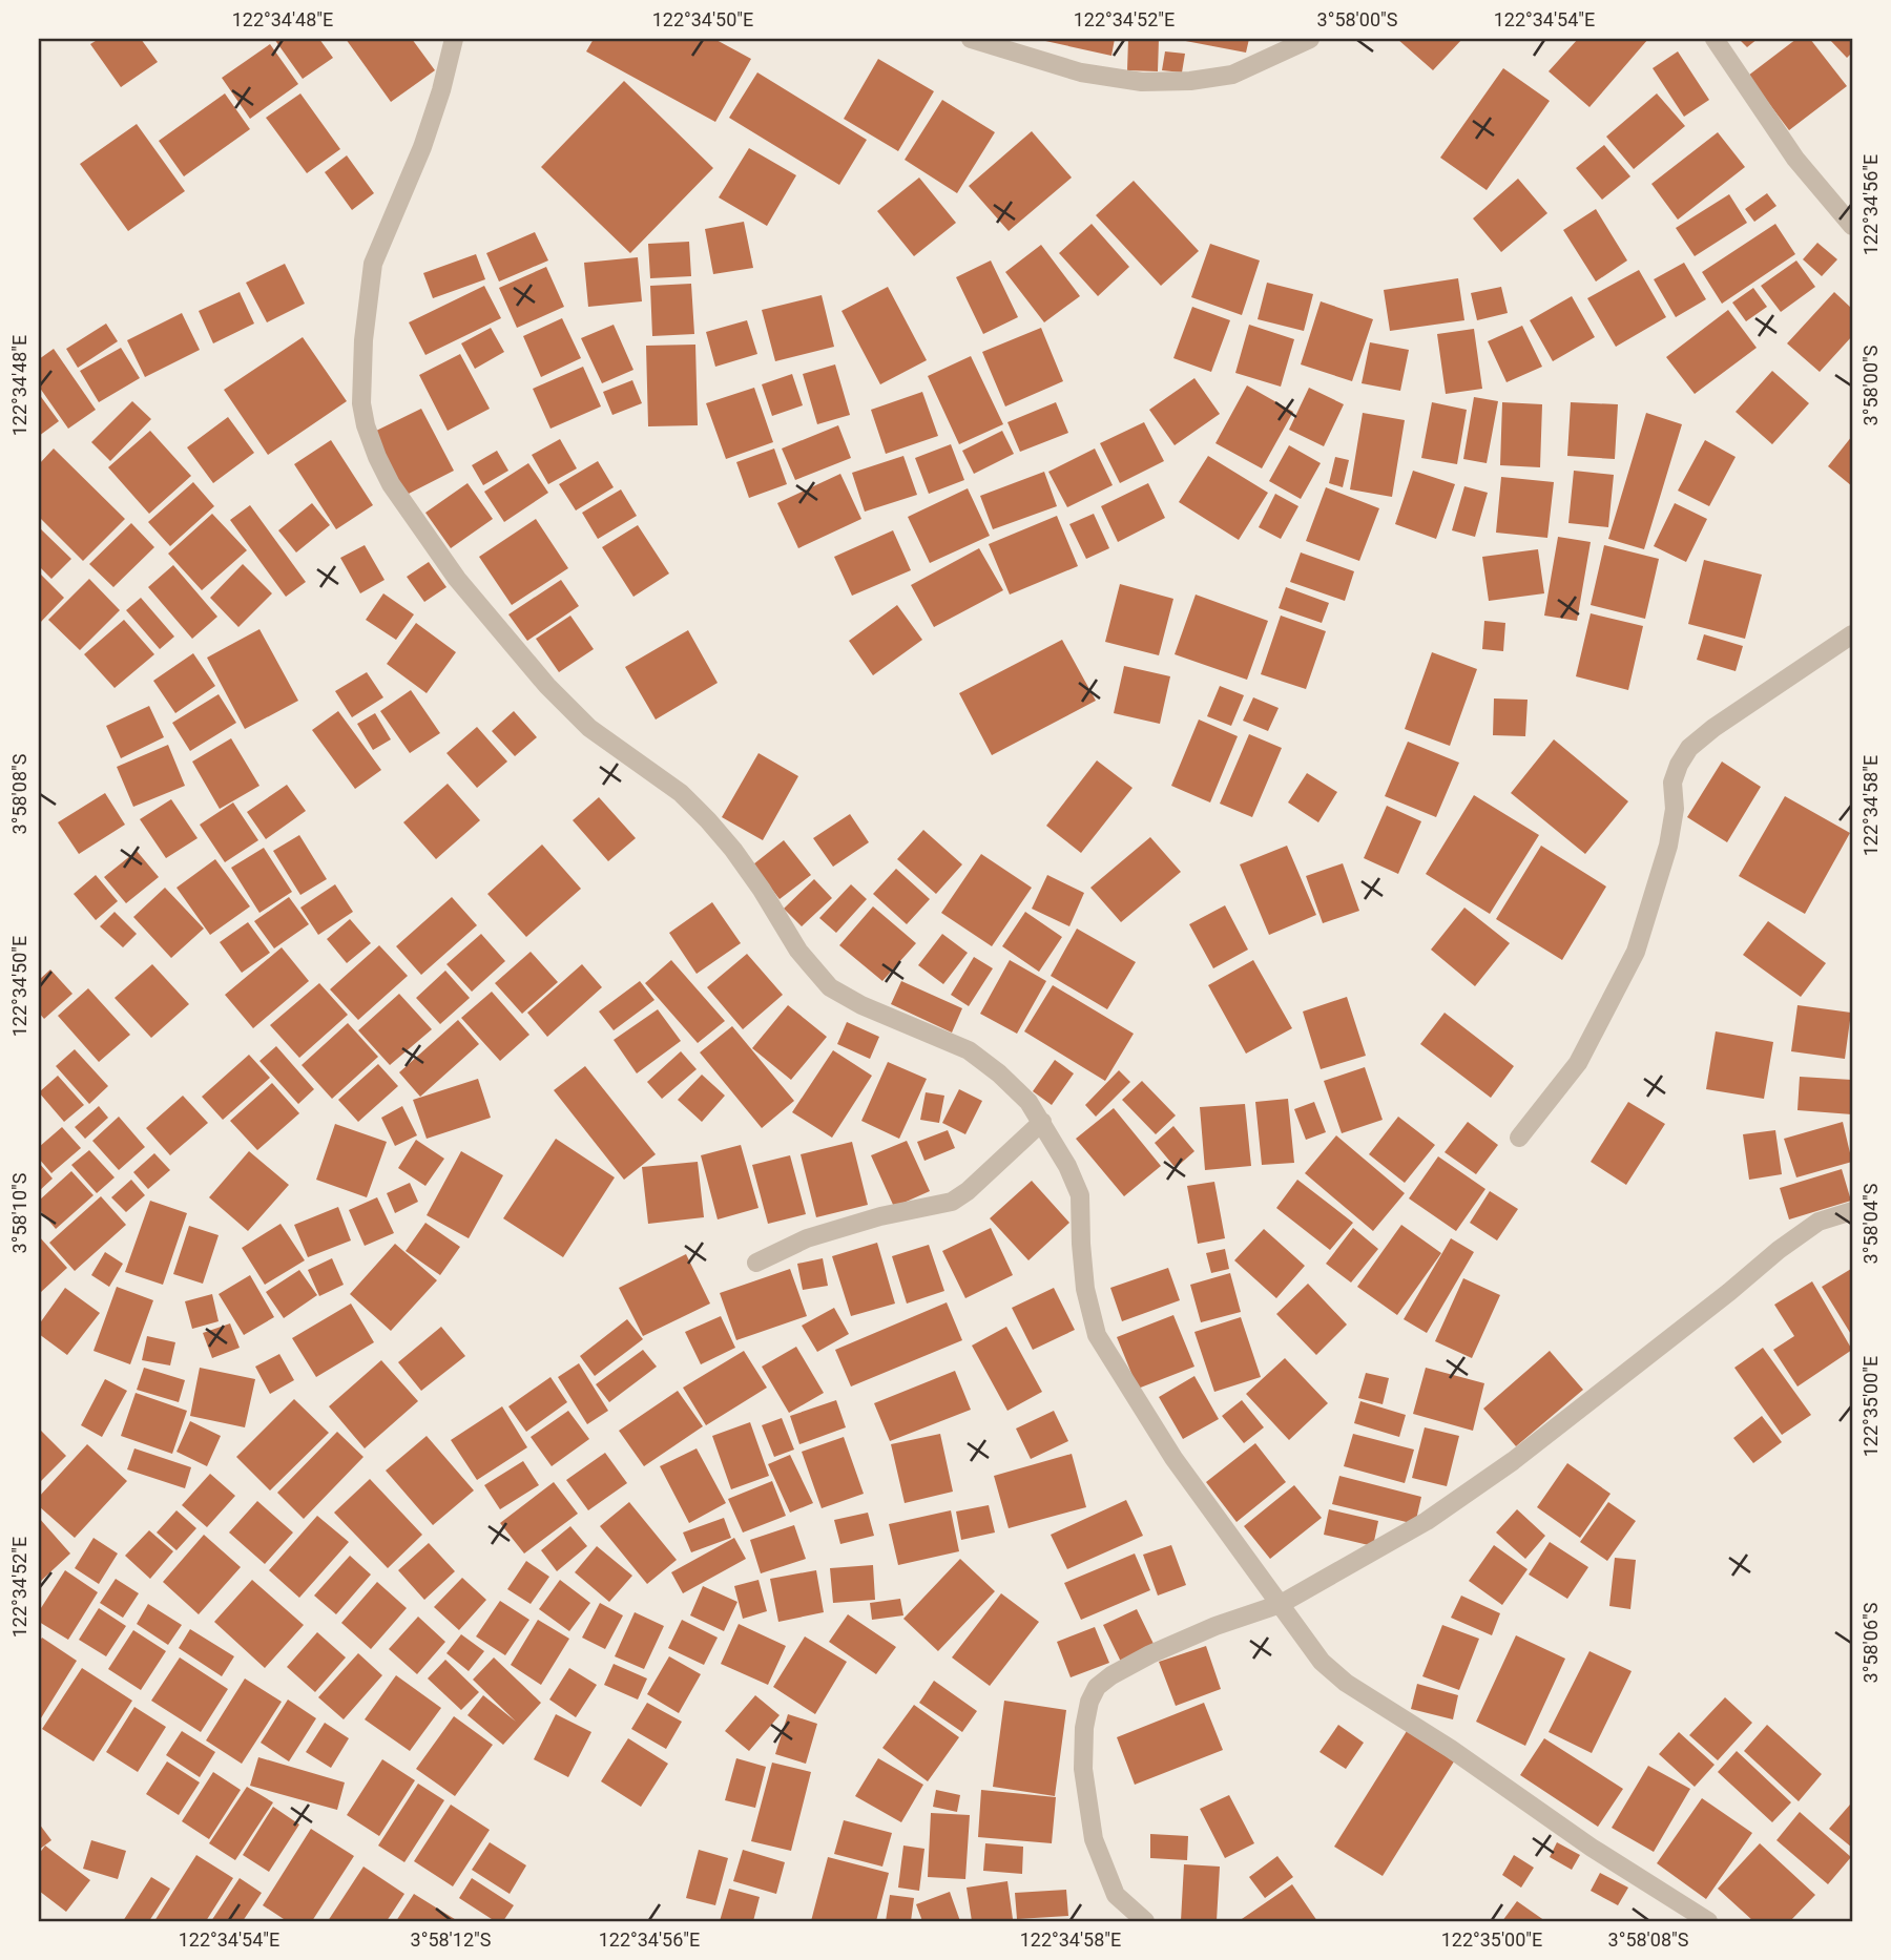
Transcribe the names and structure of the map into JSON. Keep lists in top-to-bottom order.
{
  "coordinates": [
    "122°34'48\"E",
    "122°34'50\"E",
    "122°34'52\"E",
    "3°58'00\"S",
    "122°34'54\"E",
    "122°34'56\"E",
    "3°58'08\"S",
    "122°34'58\"E",
    "3°58'10\"S",
    "3°58'04\"S",
    "122°35'00\"E",
    "3°58'06\"S",
    "3°58'12\"S"
  ]
}
